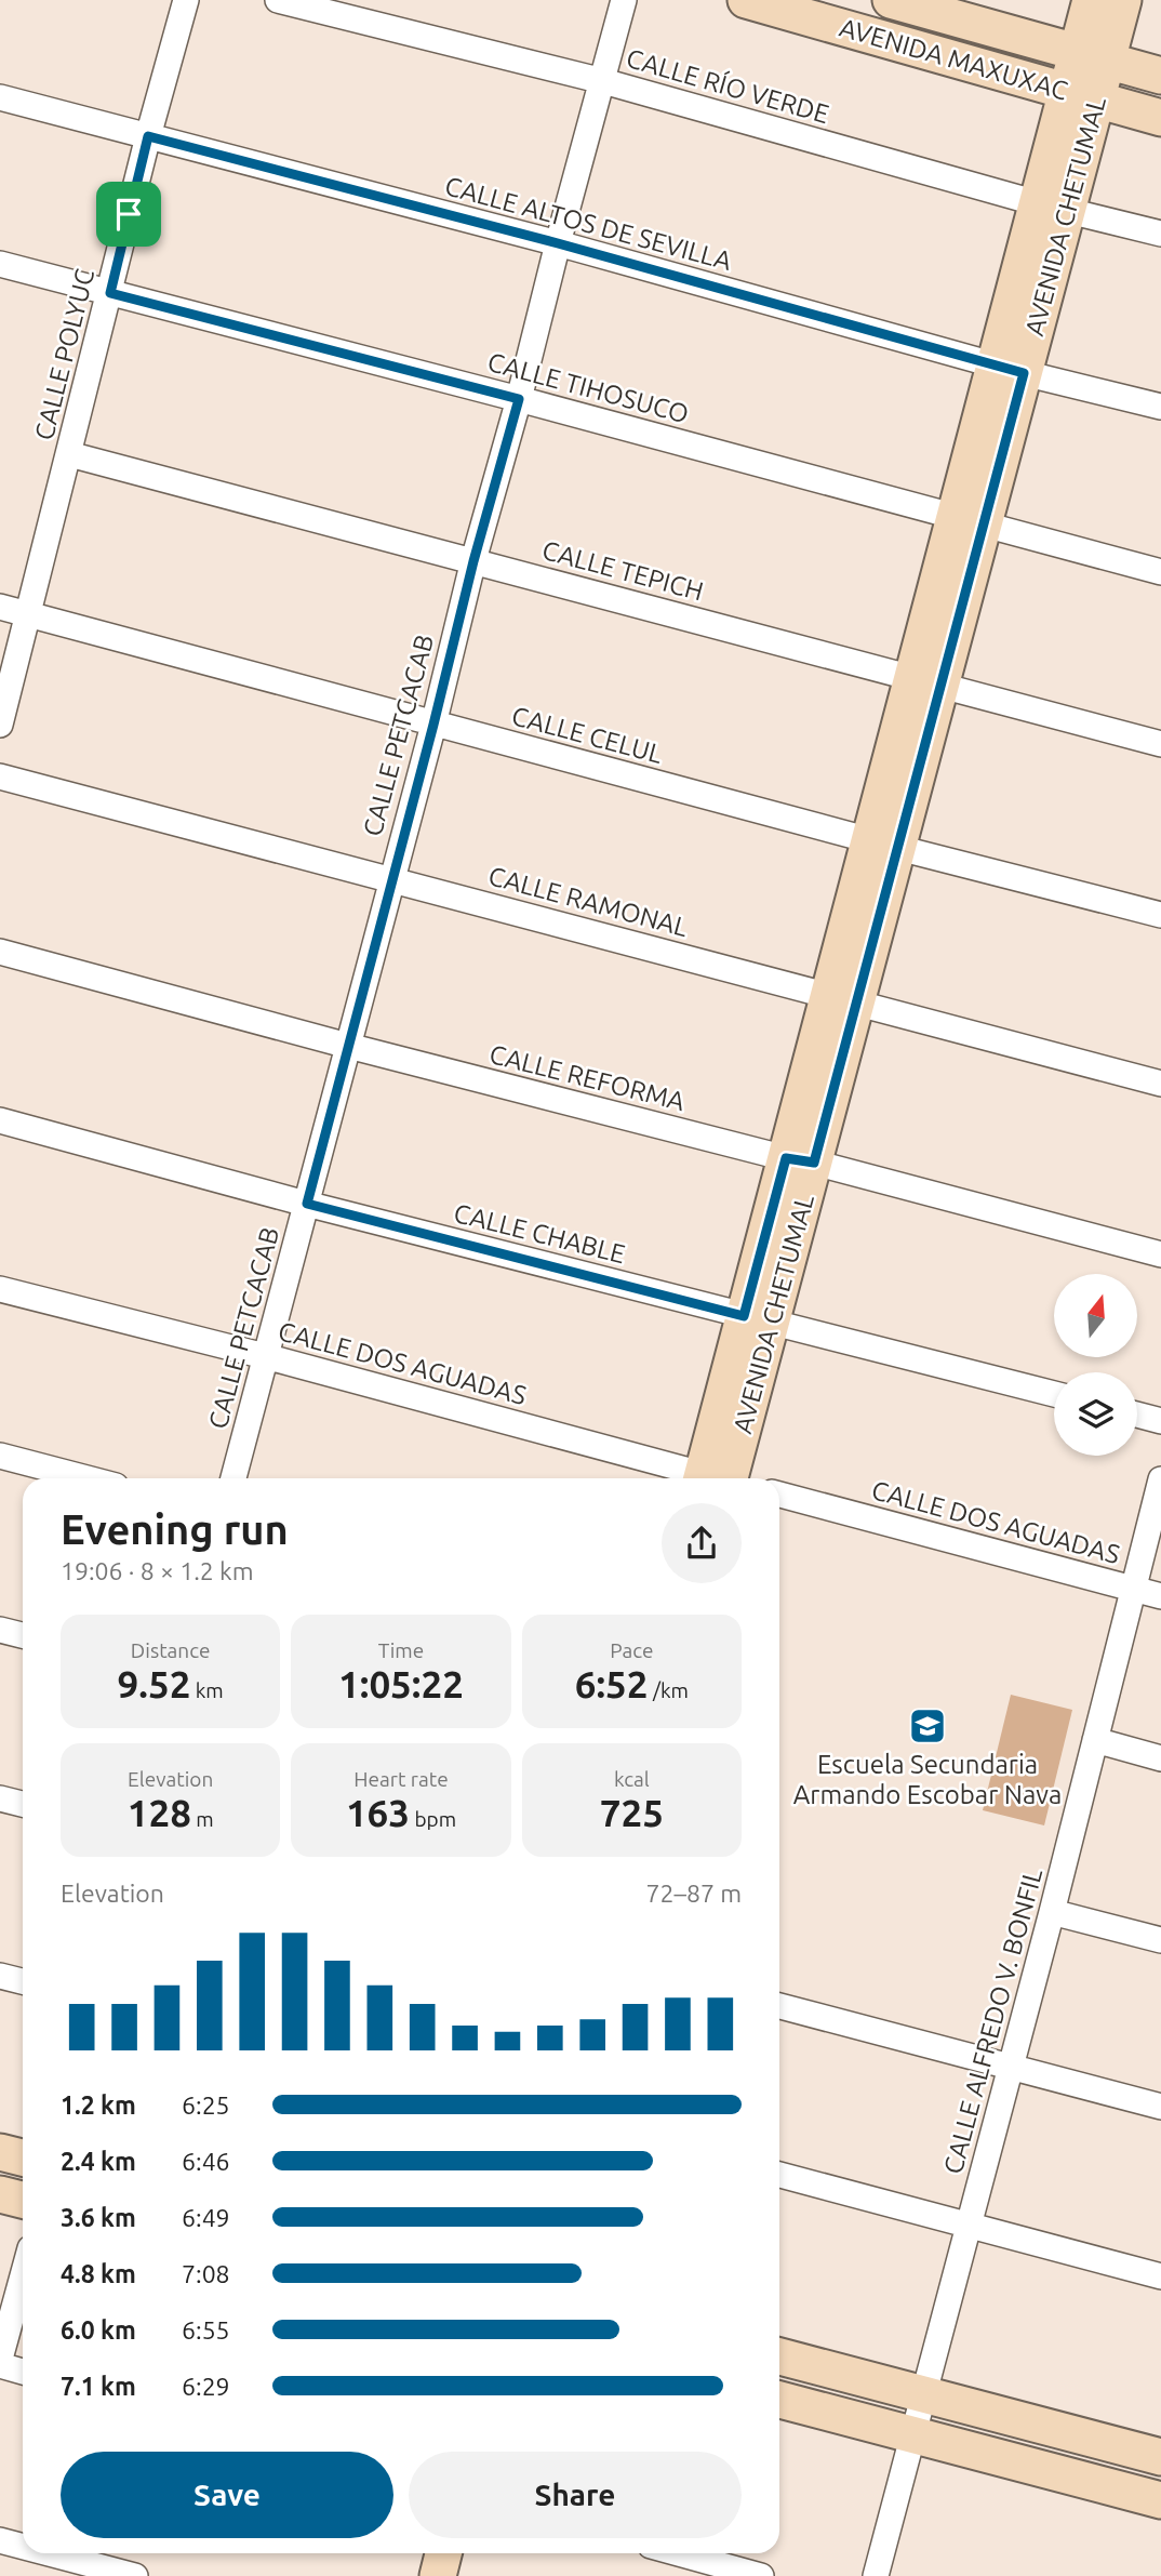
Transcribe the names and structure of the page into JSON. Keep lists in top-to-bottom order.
{
  "streets": {
    "main road": ["AVENIDA MAXUXAC", "AVENIDA CHETUMAL"],
    "street": [
      "CALLE RÍO VERDE",
      "CALLE ALTOS DE SEVILLA",
      "CALLE POLYUC",
      "CALLE TIHOSUCO",
      "CALLE TEPICH",
      "CALLE PETCACAB",
      "CALLE CELUL",
      "CALLE RAMONAL",
      "CALLE REFORMA",
      "CALLE CHABLE",
      "CALLE DOS AGUADAS",
      "CALLE ALFREDO V. BONFIL"
    ]
  },
  "crossings": [
    ["AVENIDA MAXUXAC", "AVENIDA CHETUMAL"],
    ["CALLE RÍO VERDE", "AVENIDA CHETUMAL"],
    ["CALLE RÍO VERDE", "CALLE PETCACAB"],
    ["AVENIDA CHETUMAL", "CALLE ALTOS DE SEVILLA"],
    ["AVENIDA CHETUMAL", "CALLE TIHOSUCO"],
    ["AVENIDA CHETUMAL", "CALLE TEPICH"],
    ["AVENIDA CHETUMAL", "CALLE CELUL"],
    ["AVENIDA CHETUMAL", "CALLE RAMONAL"],
    ["AVENIDA CHETUMAL", "CALLE REFORMA"],
    ["AVENIDA CHETUMAL", "CALLE CHABLE"],
    ["CALLE ALTOS DE SEVILLA", "CALLE POLYUC"],
    ["CALLE ALTOS DE SEVILLA", "CALLE PETCACAB"],
    ["CALLE POLYUC", "CALLE TIHOSUCO"],
    ["CALLE POLYUC", "CALLE TEPICH"],
    ["CALLE POLYUC", "CALLE CELUL"],
    ["CALLE TIHOSUCO", "CALLE PETCACAB"],
    ["CALLE TEPICH", "CALLE PETCACAB"],
    ["CALLE PETCACAB", "CALLE CELUL"],
    ["CALLE PETCACAB", "CALLE RAMONAL"],
    ["CALLE PETCACAB", "CALLE REFORMA"],
    ["CALLE PETCACAB", "CALLE CHABLE"],
    ["CALLE PETCACAB", "CALLE DOS AGUADAS"],
    ["CALLE DOS AGUADAS", "CALLE ALFREDO V. BONFIL"]
  ],
  "places": {
    "school or university": ["Escuela Secundaria Armando Escobar Nava"]
  },
  "north": "top",
  "page": {
    "heading": ["Evening run", "19:06 · 8 × 1.2 km"],
    "stats": [
      ["Distance", "9.52 km"],
      ["Time", "1:05:22"],
      ["Pace", "6:52 /km"],
      ["Elevation", "128 m"],
      ["Heart rate", "163 bpm"],
      ["kcal", "725"]
    ],
    "chart": ["Elevation", "72–87 m"],
    "list": [
      {
        "name": "1.2 km",
        "note": "6:25"
      },
      {
        "name": "2.4 km",
        "note": "6:46"
      },
      {
        "name": "3.6 km",
        "note": "6:49"
      },
      {
        "name": "4.8 km",
        "note": "7:08"
      },
      {
        "name": "6.0 km",
        "note": "6:55"
      },
      {
        "name": "7.1 km",
        "note": "6:29"
      }
    ],
    "buttons": ["Save", "Share"]
  }
}
